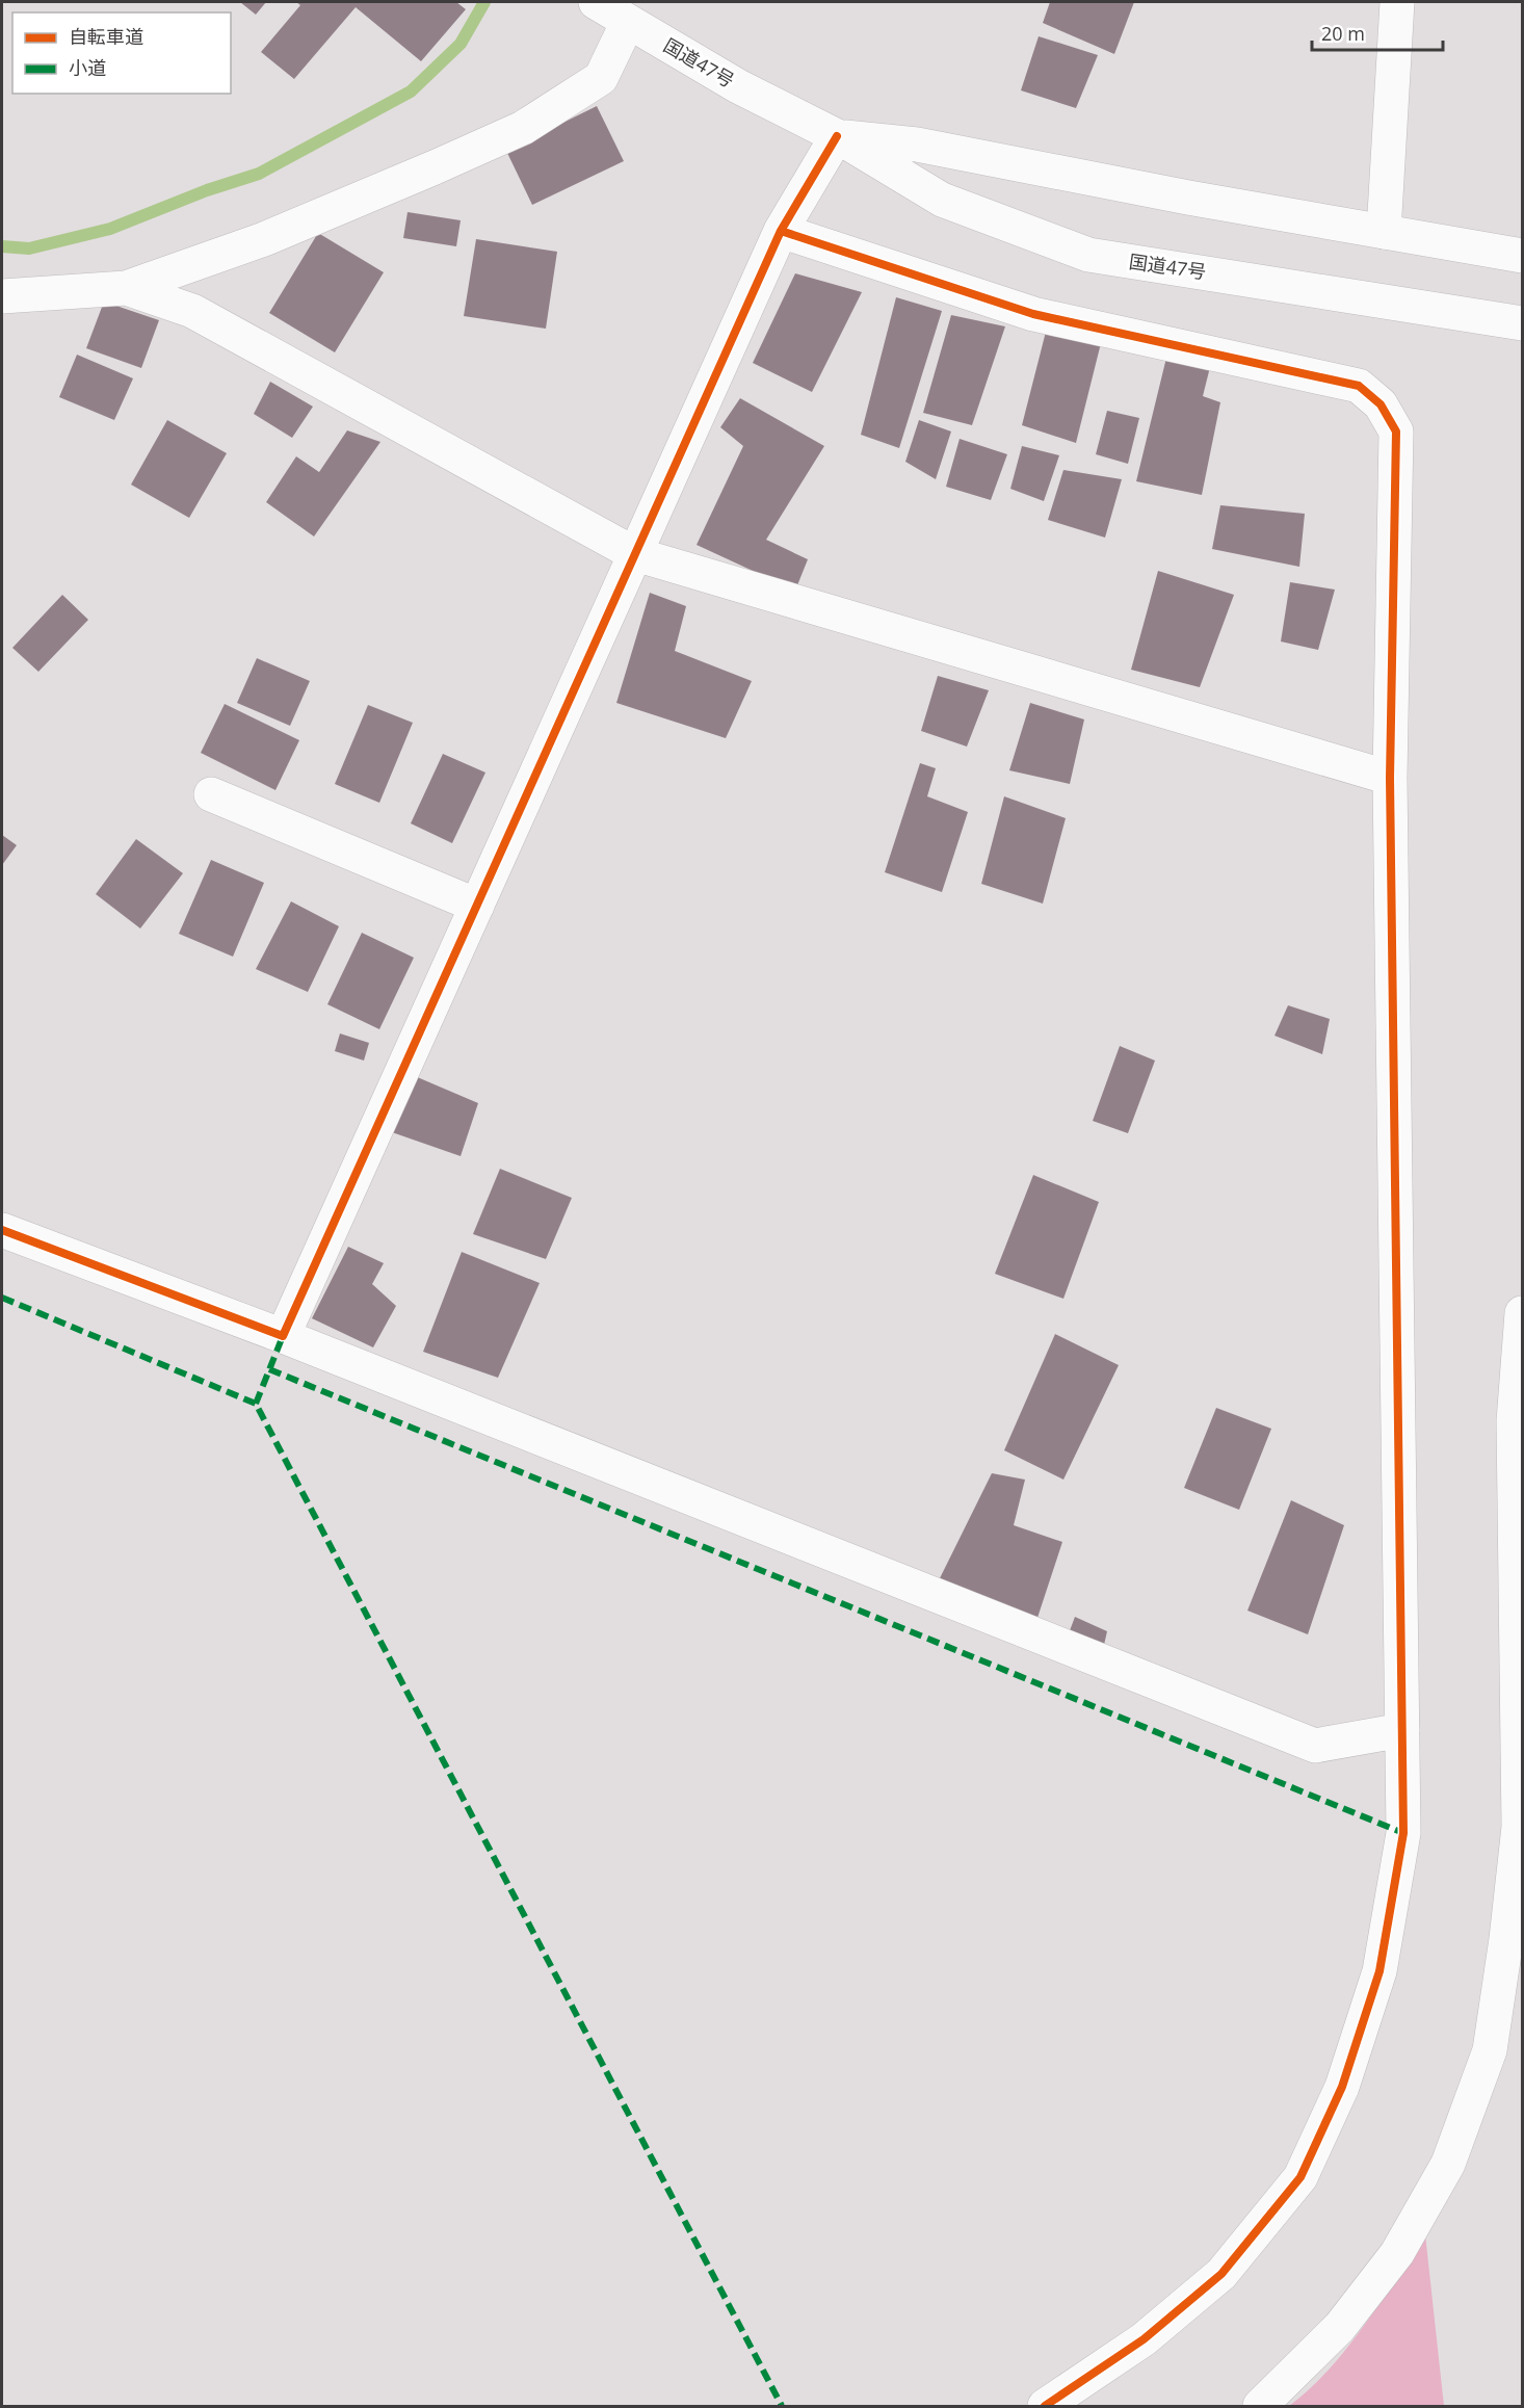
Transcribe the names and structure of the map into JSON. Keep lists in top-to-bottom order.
{
  "streets": {
    "main road": ["国道47号"]
  },
  "legend": ["自転車道", "小道"],
  "scale_bar": "20 m"
}
